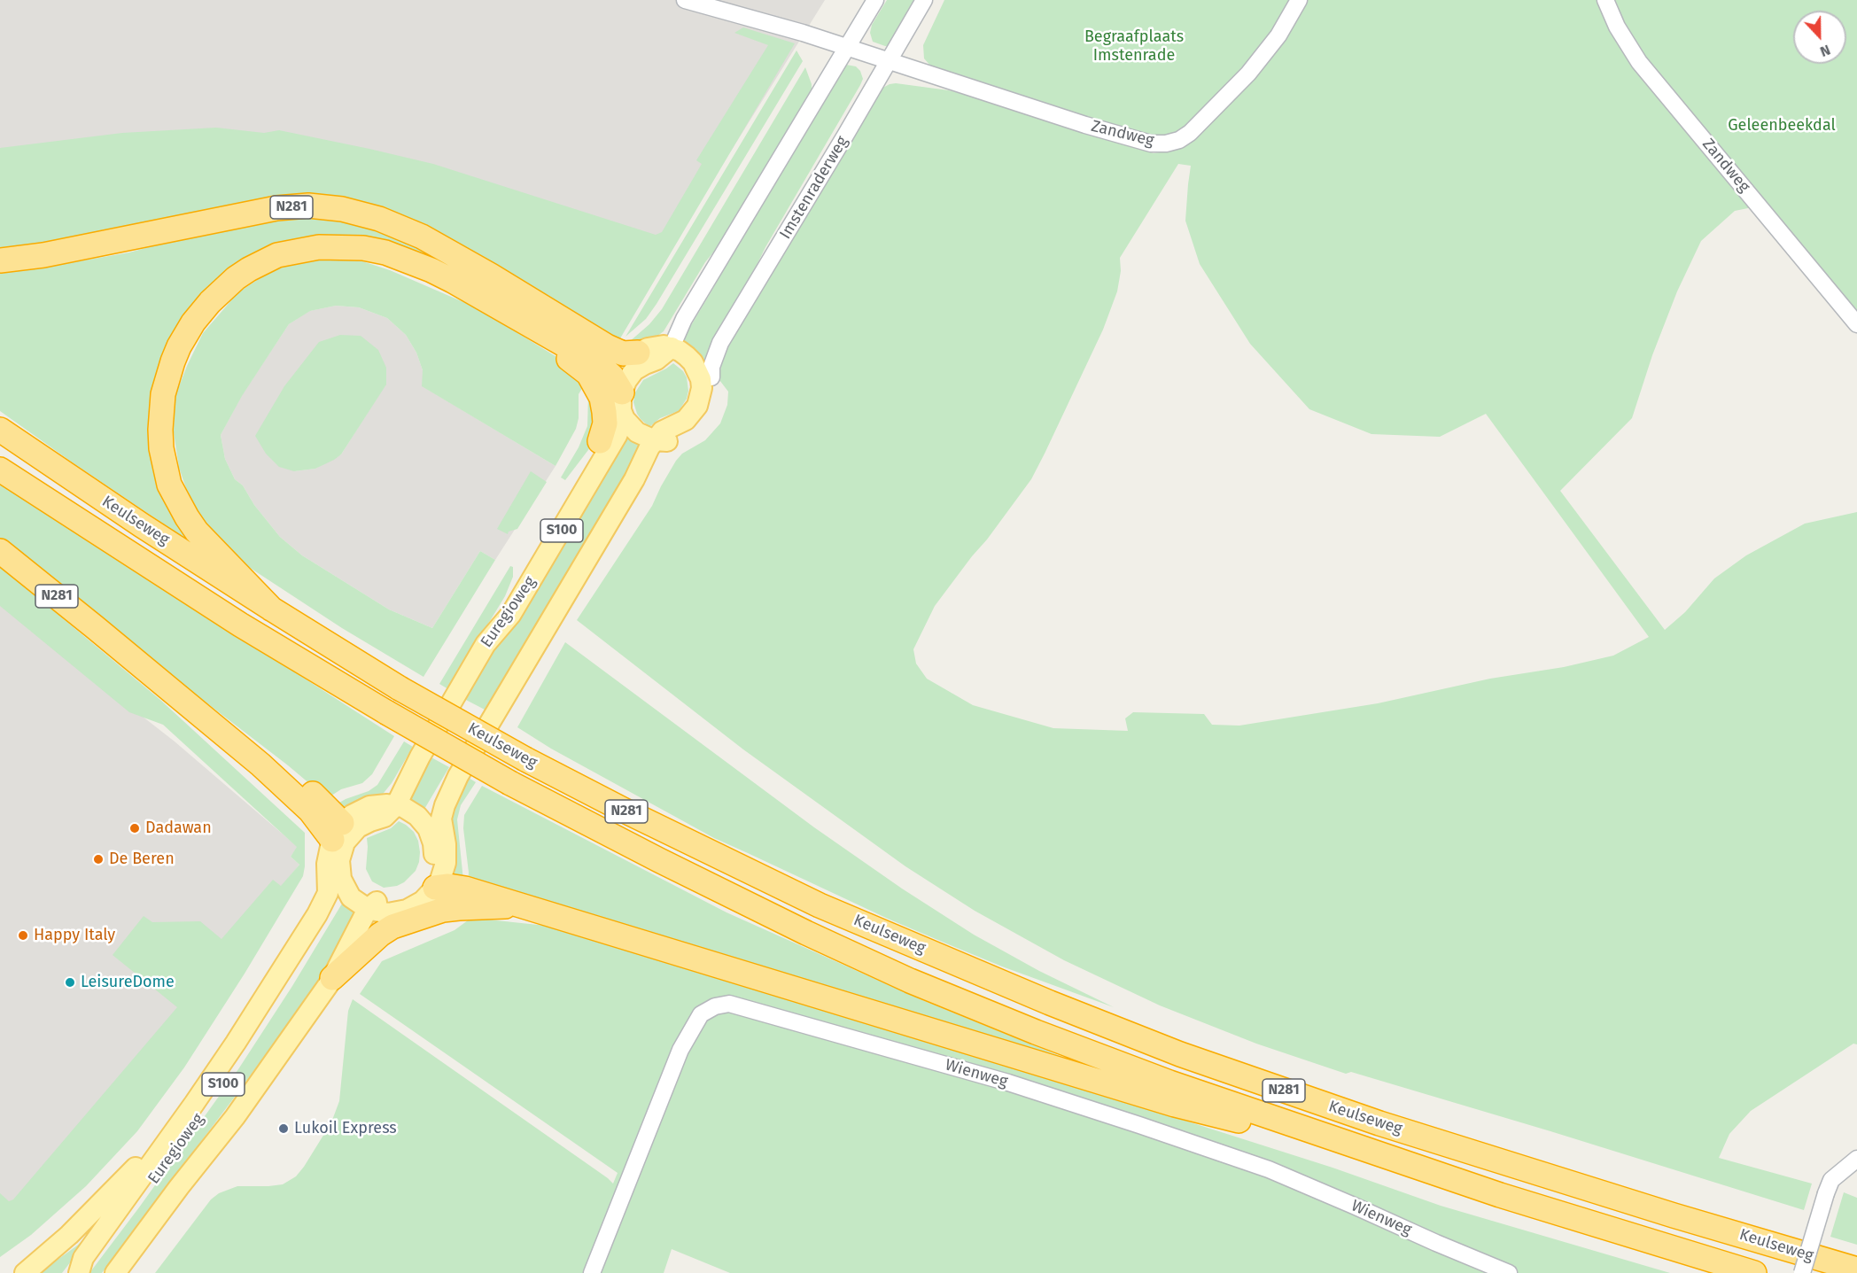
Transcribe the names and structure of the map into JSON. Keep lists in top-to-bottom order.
{
  "streets": {
    "highway": ["N281", "Keulseweg"],
    "main road": ["S100", "Euregioweg"],
    "street": ["Zandweg", "Imstenraderweg", "Wienweg"]
  },
  "crossings": [
    ["Zandweg", "Imstenraderweg"],
    ["N281", "Keulseweg"],
    ["N281", "S100"],
    ["N281", "Euregioweg"],
    ["S100", "Euregioweg"]
  ],
  "parks": ["Begraafplaats Imstenrade", "Geleenbeekdal"],
  "places": [
    "Dadawan",
    "De Beren",
    "Happy Italy",
    "LeisureDome",
    "Lukoil Express"
  ],
  "north": "bottom"
}
